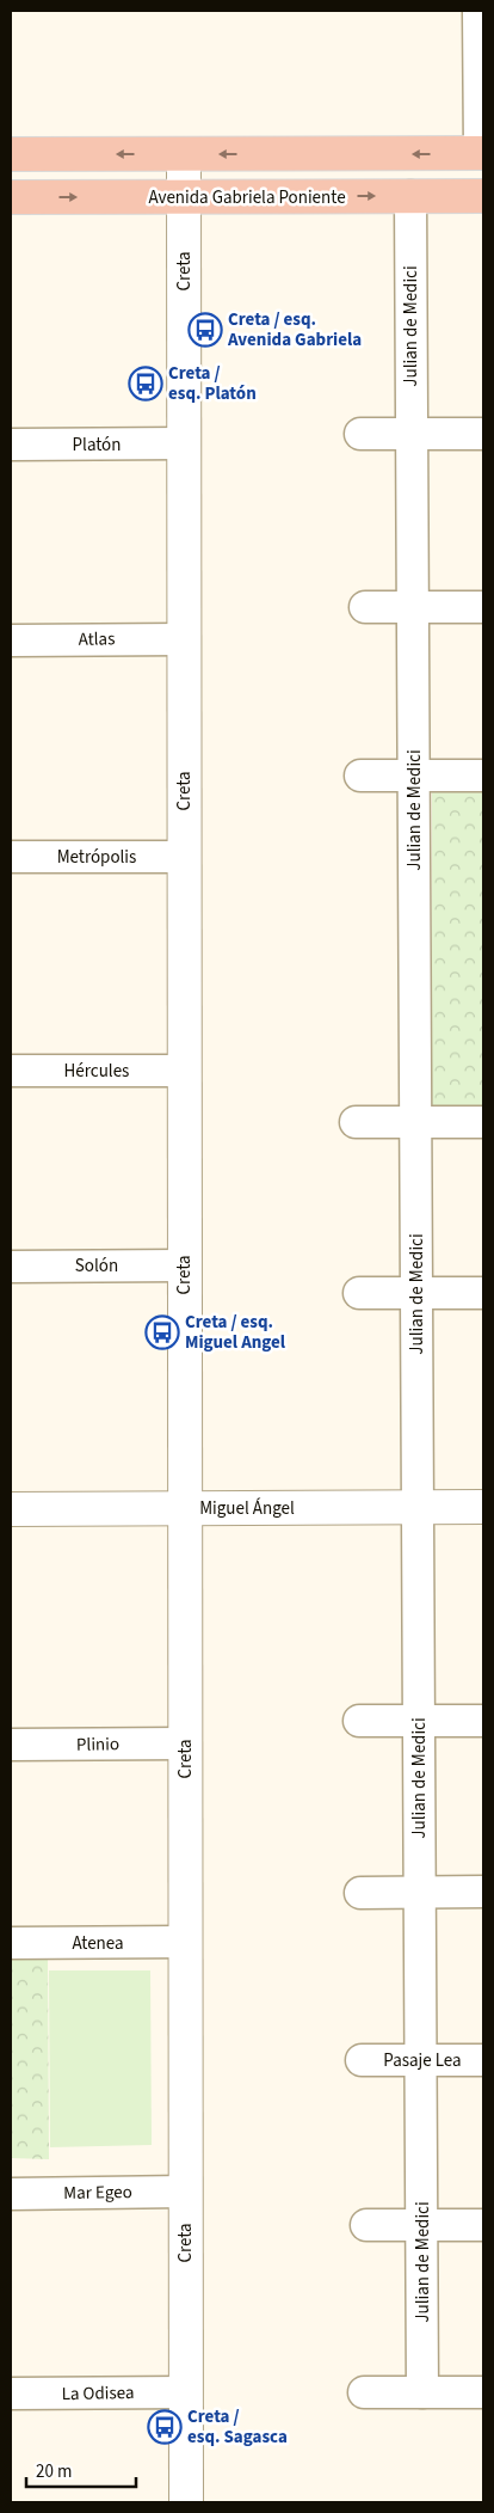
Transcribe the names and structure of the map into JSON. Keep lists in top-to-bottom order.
{
  "streets": {
    "main road": ["Avenida Gabriela Poniente"],
    "street": [
      "Creta",
      "Julian de Medici",
      "Platón",
      "Atlas",
      "Metrópolis",
      "Hércules",
      "Solón",
      "Miguel Ángel",
      "Plinio",
      "Atenea",
      "Pasaje Lea",
      "Mar Egeo",
      "La Odisea"
    ]
  },
  "crossings": [
    ["Avenida Gabriela Poniente", "Creta"],
    ["Avenida Gabriela Poniente", "Julian de Medici"],
    ["Creta", "Platón"],
    ["Creta", "Atlas"],
    ["Creta", "Metrópolis"],
    ["Creta", "Hércules"],
    ["Creta", "Solón"],
    ["Creta", "Miguel Ángel"],
    ["Creta", "Plinio"],
    ["Creta", "Atenea"],
    ["Creta", "Mar Egeo"],
    ["Creta", "La Odisea"],
    ["Julian de Medici", "Miguel Ángel"],
    ["Julian de Medici", "Pasaje Lea"]
  ],
  "places": {
    "bus stop": [
      "Creta / esq. Avenida Gabriela",
      "Creta / esq. Platón",
      "Creta / esq. Miguel Angel",
      "Creta / esq. Sagasca"
    ]
  },
  "scale_bar": "20 m"
}
